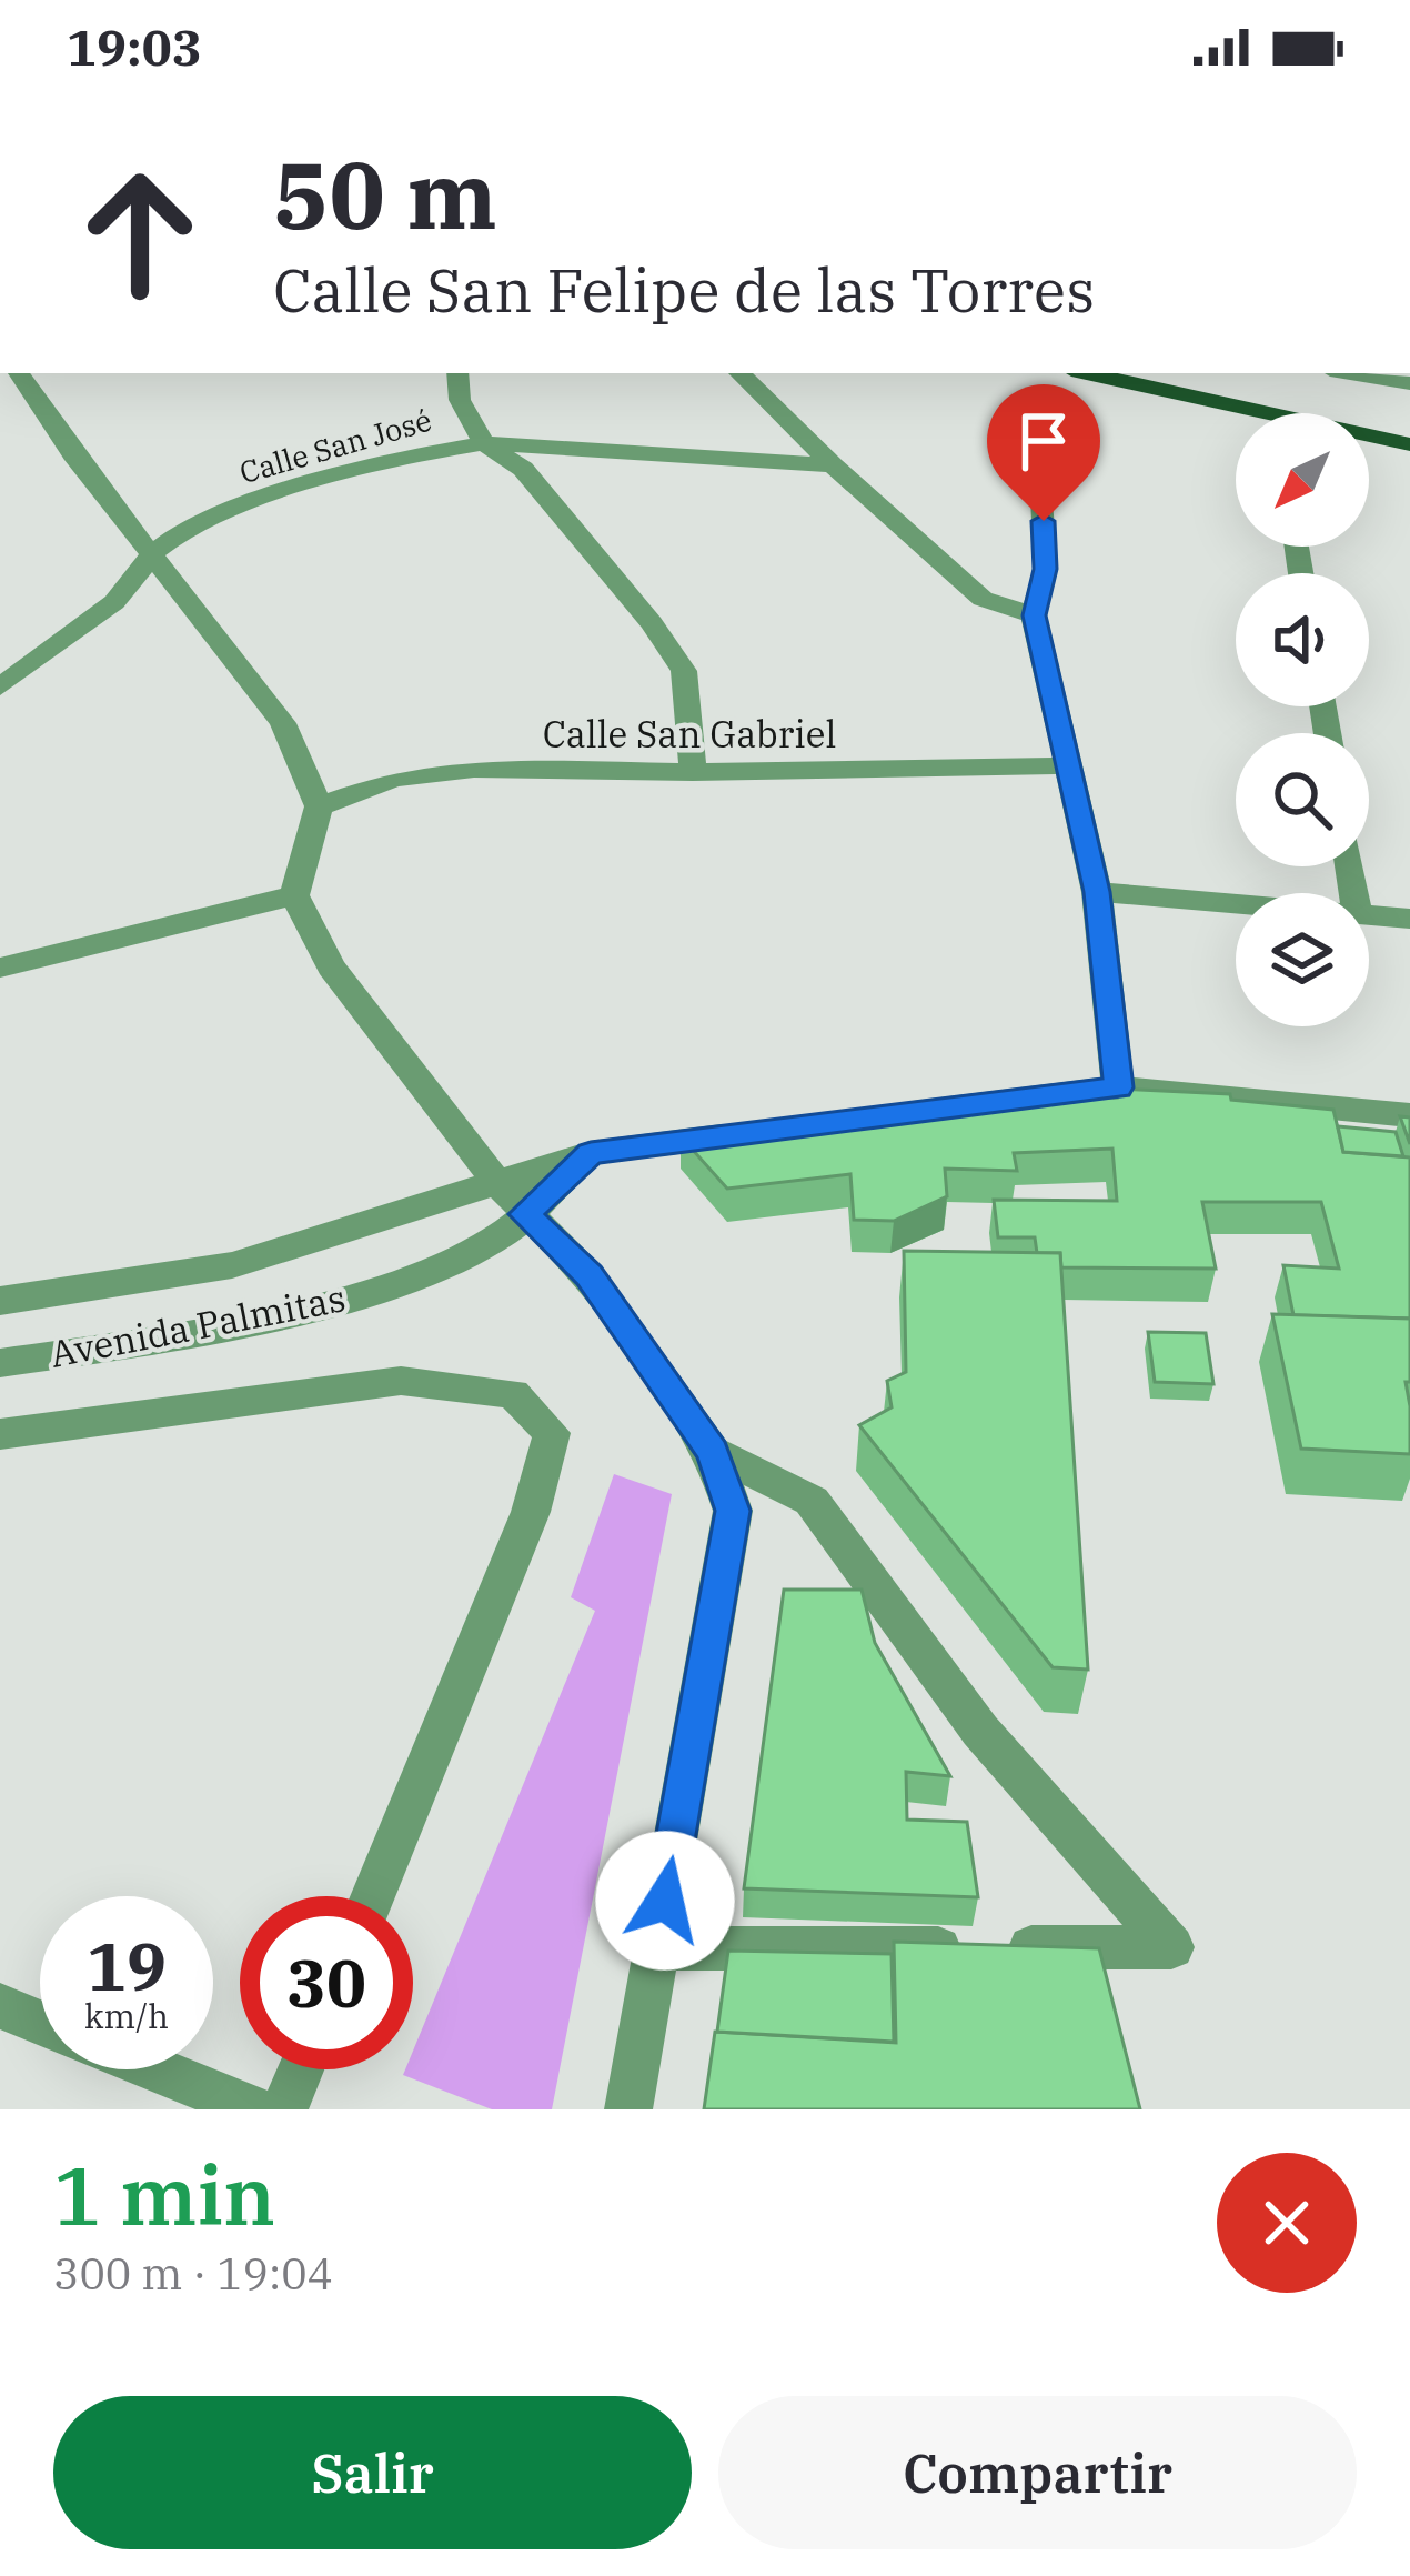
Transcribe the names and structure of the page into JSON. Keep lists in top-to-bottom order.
{
  "streets": {
    "street": ["Calle San José", "Calle San Gabriel", "Avenida Palmitas"]
  },
  "north": "bottom left",
  "page": {
    "status": "19:03",
    "turn": ["50 m", "Calle San Felipe de las Torres"],
    "speed": "19 km/h",
    "limit": "30",
    "heading": ["1 min", "300 m · 19:04"],
    "buttons": ["Salir", "Compartir"]
  }
}
